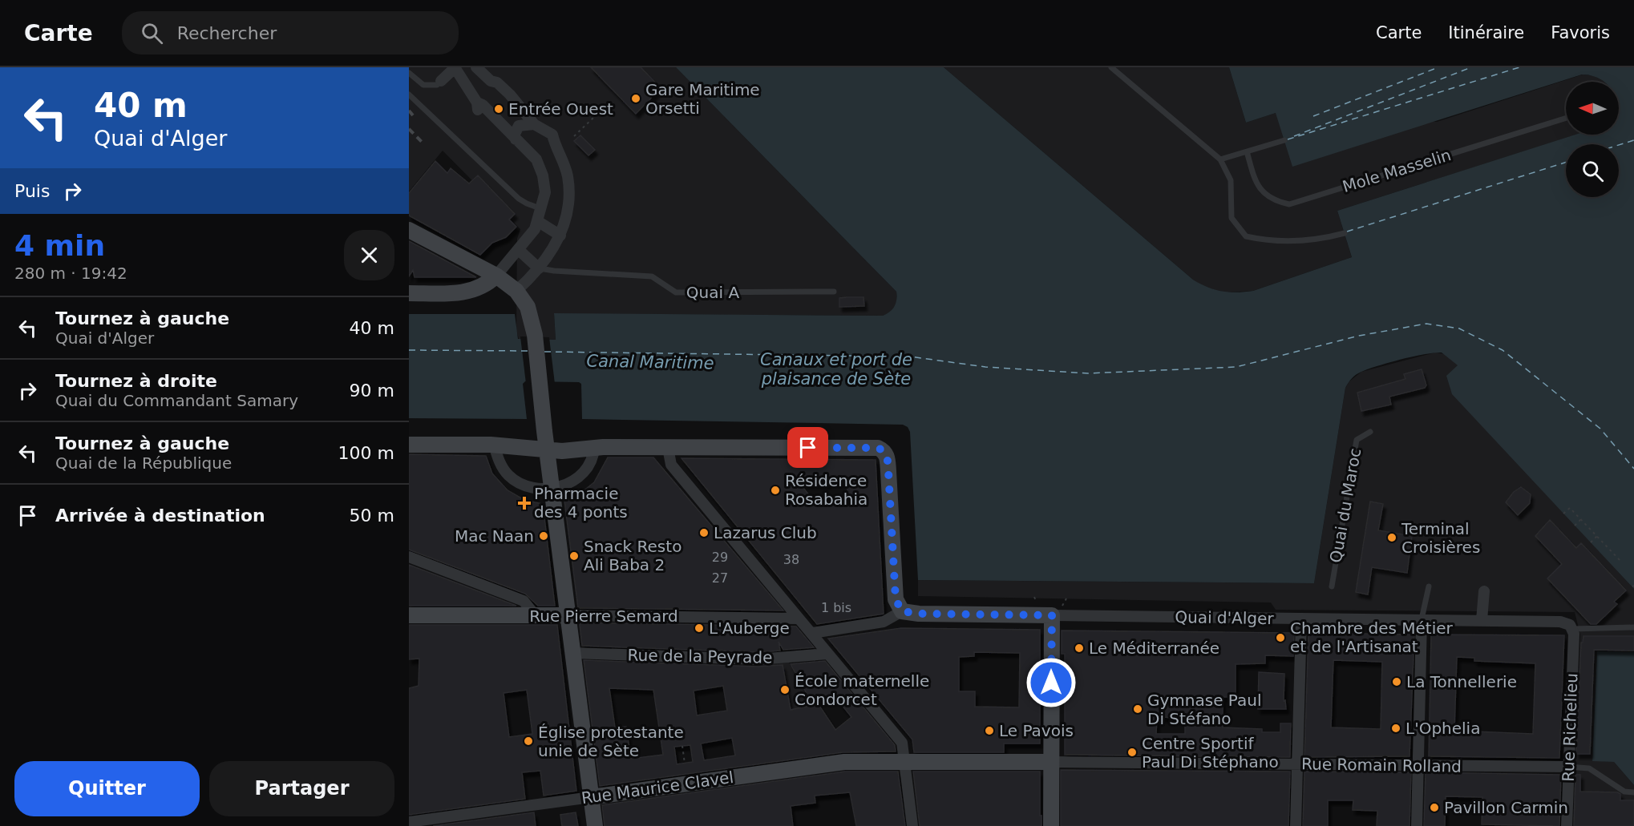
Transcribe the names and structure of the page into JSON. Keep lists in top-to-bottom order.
{
  "streets": {
    "main road": [
      "Rue Pierre Semard",
      "Quai d'Alger",
      "Rue Romain Rolland",
      "Rue Maurice Clavel"
    ],
    "street": ["Rue de la Peyrade", "Rue Richelieu"],
    "lane": ["Mole Masselin", "Quai A", "Quai du Maroc"]
  },
  "crossings": [
    ["Quai d'Alger", "Rue Richelieu"],
    ["Rue Richelieu", "Rue Romain Rolland"],
    ["Rue Romain Rolland", "Rue Maurice Clavel"]
  ],
  "water": ["Canaux et port de plaisance de Sète", "Canal Maritime"],
  "places": {
    "other": [
      "Gare Maritime Orsetti",
      "Entrée Ouest",
      "Résidence Rosabahia",
      "Lazarus Club",
      "Mac Naan",
      "Terminal Croisières",
      "Snack Resto Ali Baba 2",
      "L'Auberge",
      "Chambre des Métier et de l'Artisanat",
      "Le Méditerranée",
      "La Tonnellerie",
      "École maternelle Condorcet",
      "Gymnase Paul Di Stéfano",
      "L'Ophelia",
      "Le Pavois",
      "Église protestante unie de Sète",
      "Centre Sportif Paul Di Stéphano",
      "Pavillon Carmin"
    ],
    "health": ["Pharmacie des 4 ponts"]
  },
  "house_numbers": [
    "29",
    "38",
    "27",
    "1 bis"
  ],
  "north": "left",
  "page": {
    "header": "Carte",
    "search": "Rechercher",
    "nav": ["Carte", "Itinéraire", "Favoris"],
    "turn": ["40 m", "Quai d'Alger"],
    "then": "Puis",
    "heading": ["4 min", "280 m · 19:42"],
    "list": [
      {
        "name": "Tournez à gauche",
        "note": "Quai d'Alger",
        "value": "40 m"
      },
      {
        "name": "Tournez à droite",
        "note": "Quai du Commandant Samary",
        "value": "90 m"
      },
      {
        "name": "Tournez à gauche",
        "note": "Quai de la République",
        "value": "100 m"
      },
      {
        "name": "Arrivée à destination",
        "value": "50 m"
      }
    ],
    "buttons": ["Quitter", "Partager"]
  }
}
